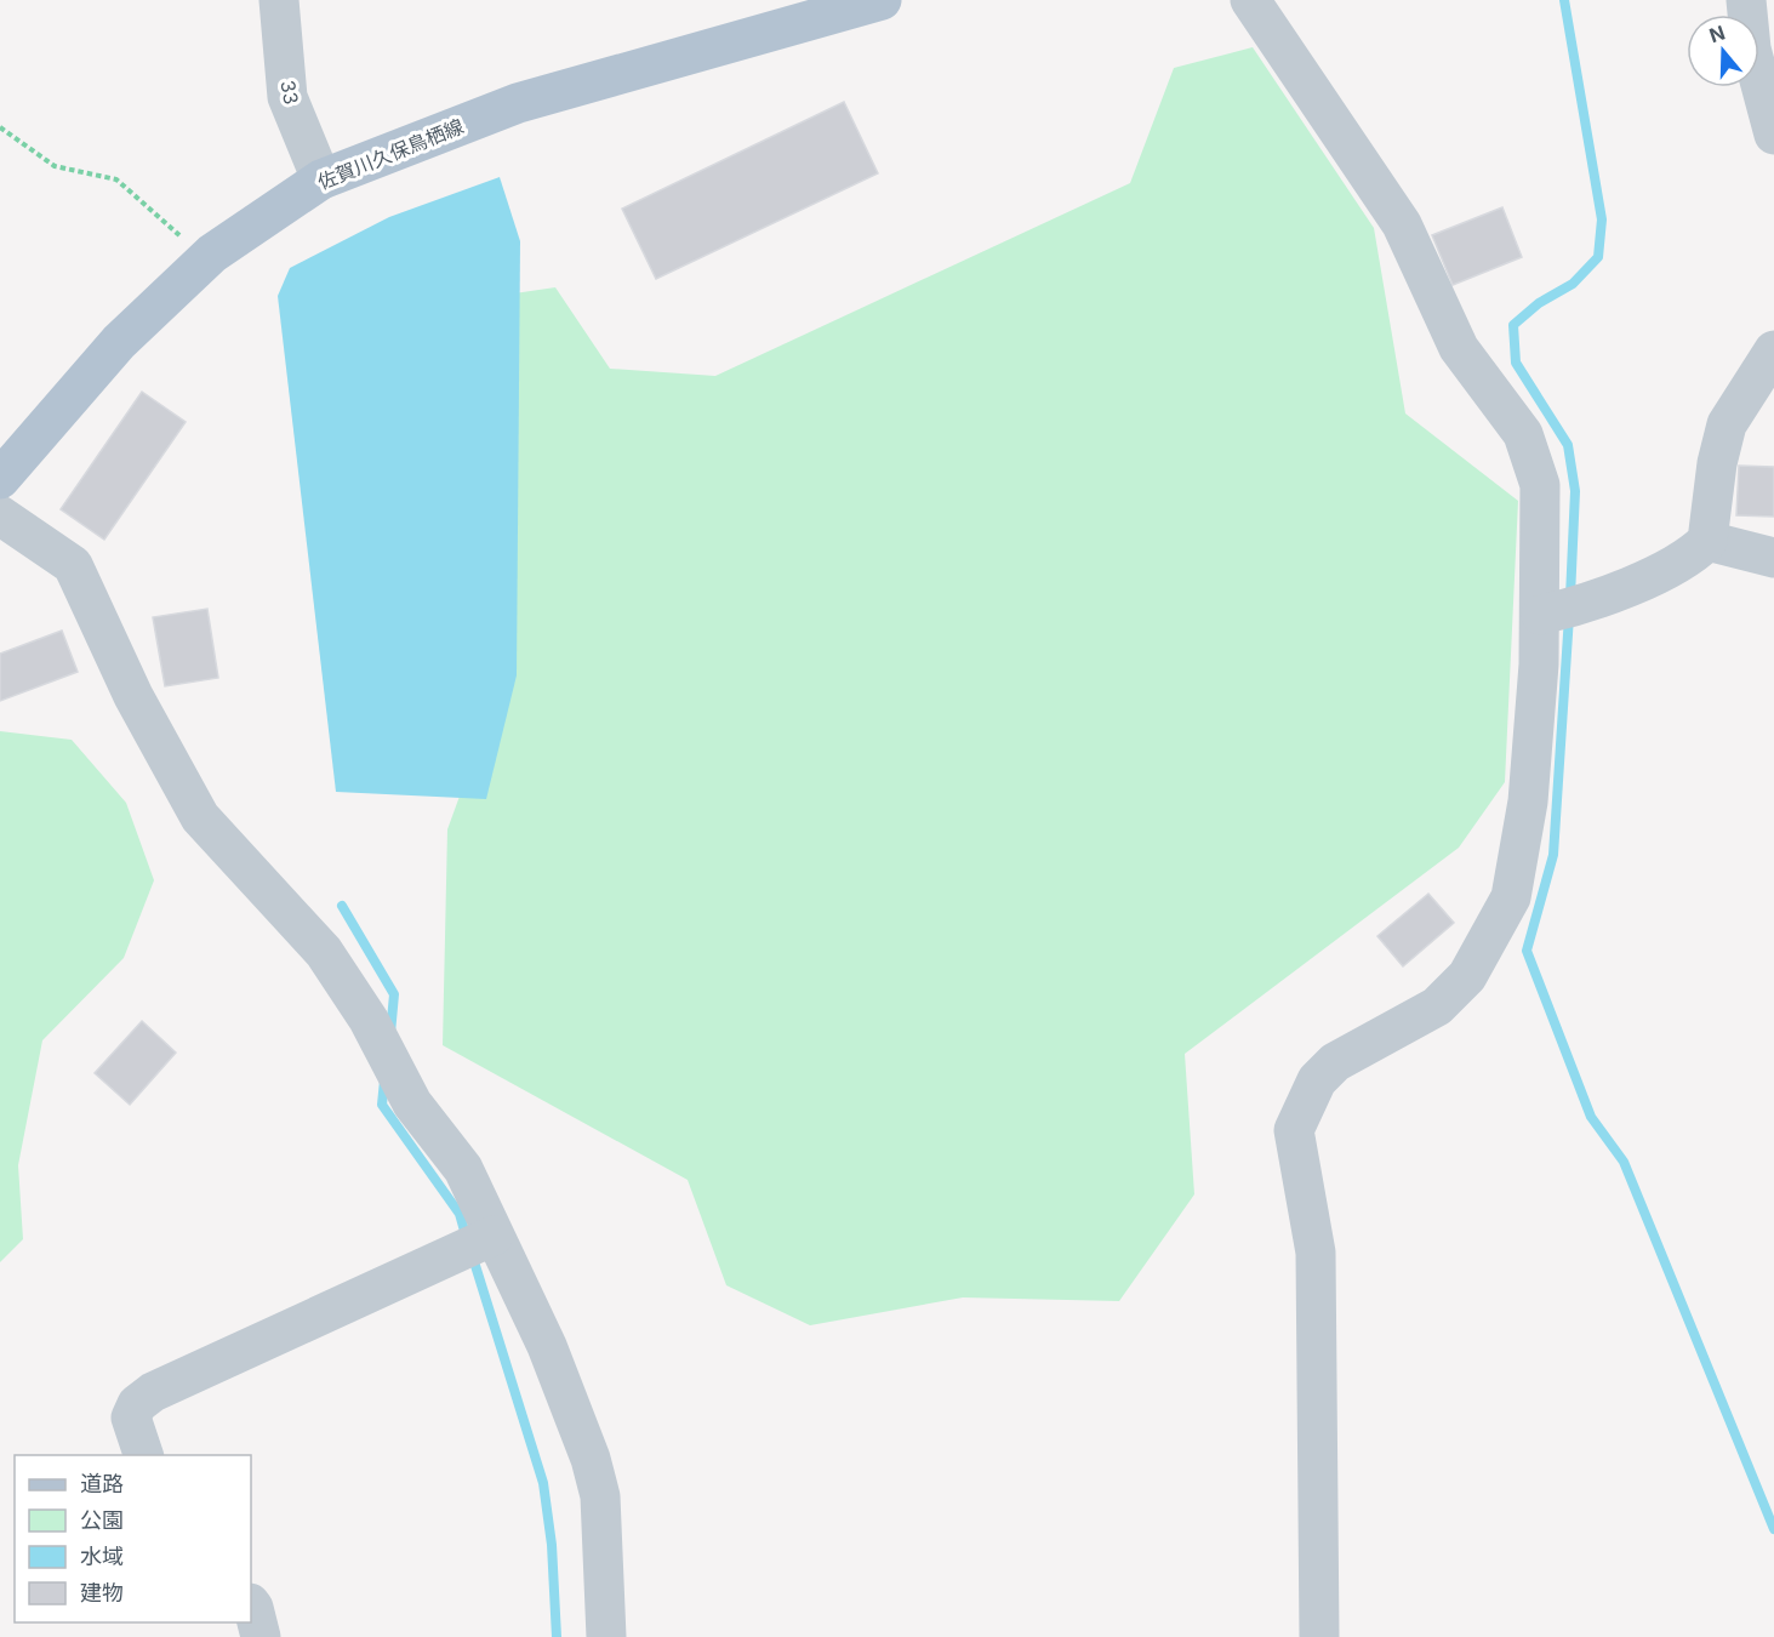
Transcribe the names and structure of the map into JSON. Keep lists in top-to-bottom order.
{
  "streets": {
    "main road": ["佐賀川久保鳥栖線"],
    "street": ["33"]
  },
  "crossings": [
    ["33", "佐賀川久保鳥栖線"]
  ],
  "legend": [
    "道路",
    "公園",
    "水域",
    "建物"
  ],
  "north": "top"
}
